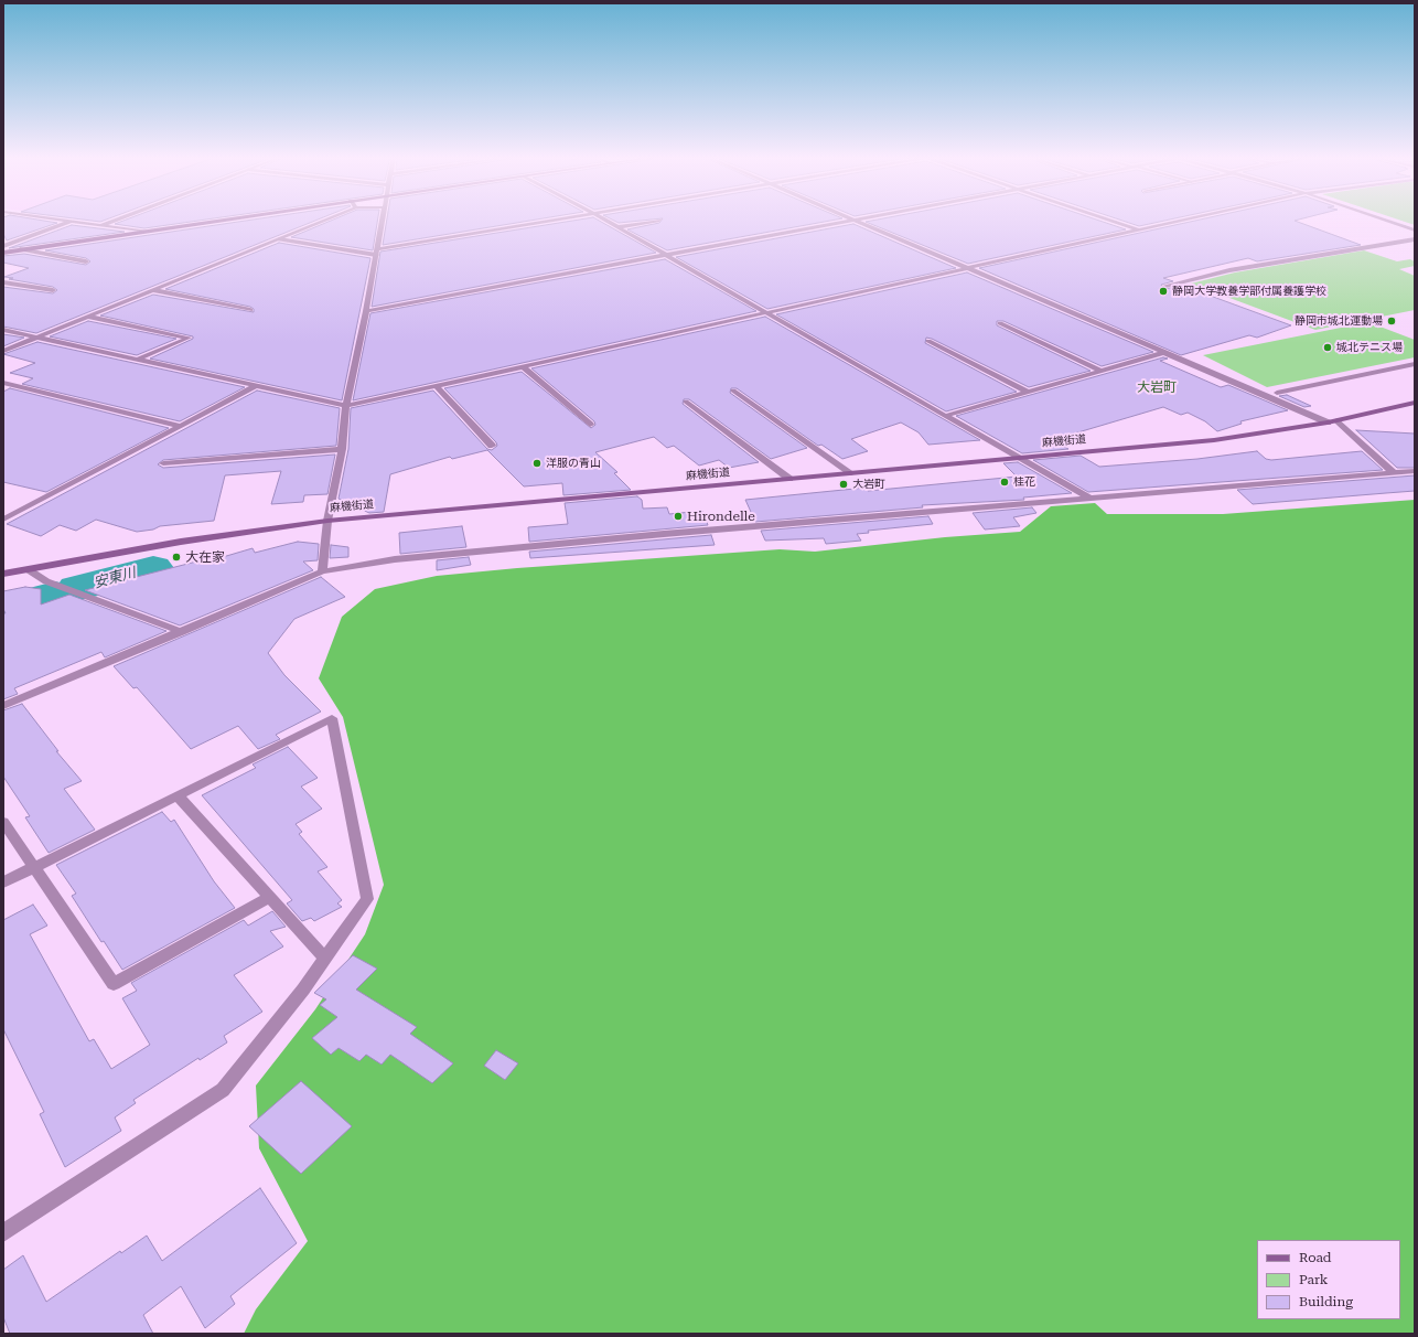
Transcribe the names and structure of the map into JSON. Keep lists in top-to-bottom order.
{
  "streets": {
    "street": ["麻機街道"]
  },
  "districts": ["大岩町"],
  "water": ["安東川"],
  "places": [
    "静岡大学教養学部付属養護学校",
    "静岡市城北運動場",
    "城北テニス場",
    "洋服の青山",
    "桂花",
    "大岩町",
    "Hirondelle",
    "大在家"
  ],
  "legend": ["Road", "Park", "Building"]
}
